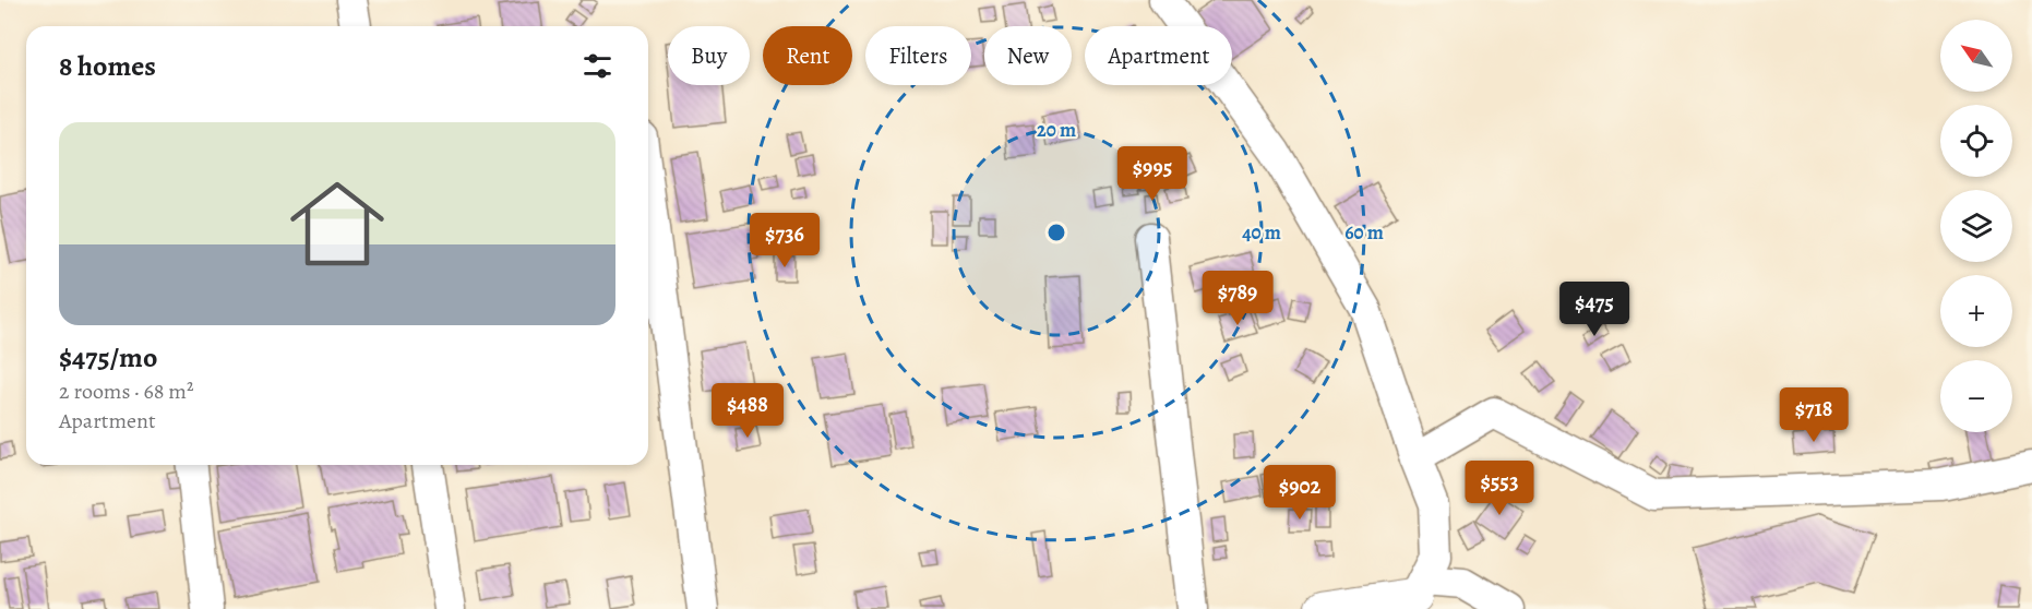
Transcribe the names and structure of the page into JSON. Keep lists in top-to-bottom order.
{
  "north": "top left",
  "page": {
    "map_buttons": ["+", "−"],
    "chip": [
      "Buy",
      "Rent",
      "Filters",
      "New",
      "Apartment"
    ],
    "heading": "8 homes",
    "list": [
      {
        "name": "$475/mo",
        "note": "2 rooms · 68 m² · Apartment"
      }
    ],
    "price": [
      "$995",
      "$736",
      "$789",
      "$475",
      "$488",
      "$718",
      "$553",
      "$902"
    ]
  },
  "rings": ["20 m", "40 m", "60 m"]
}
